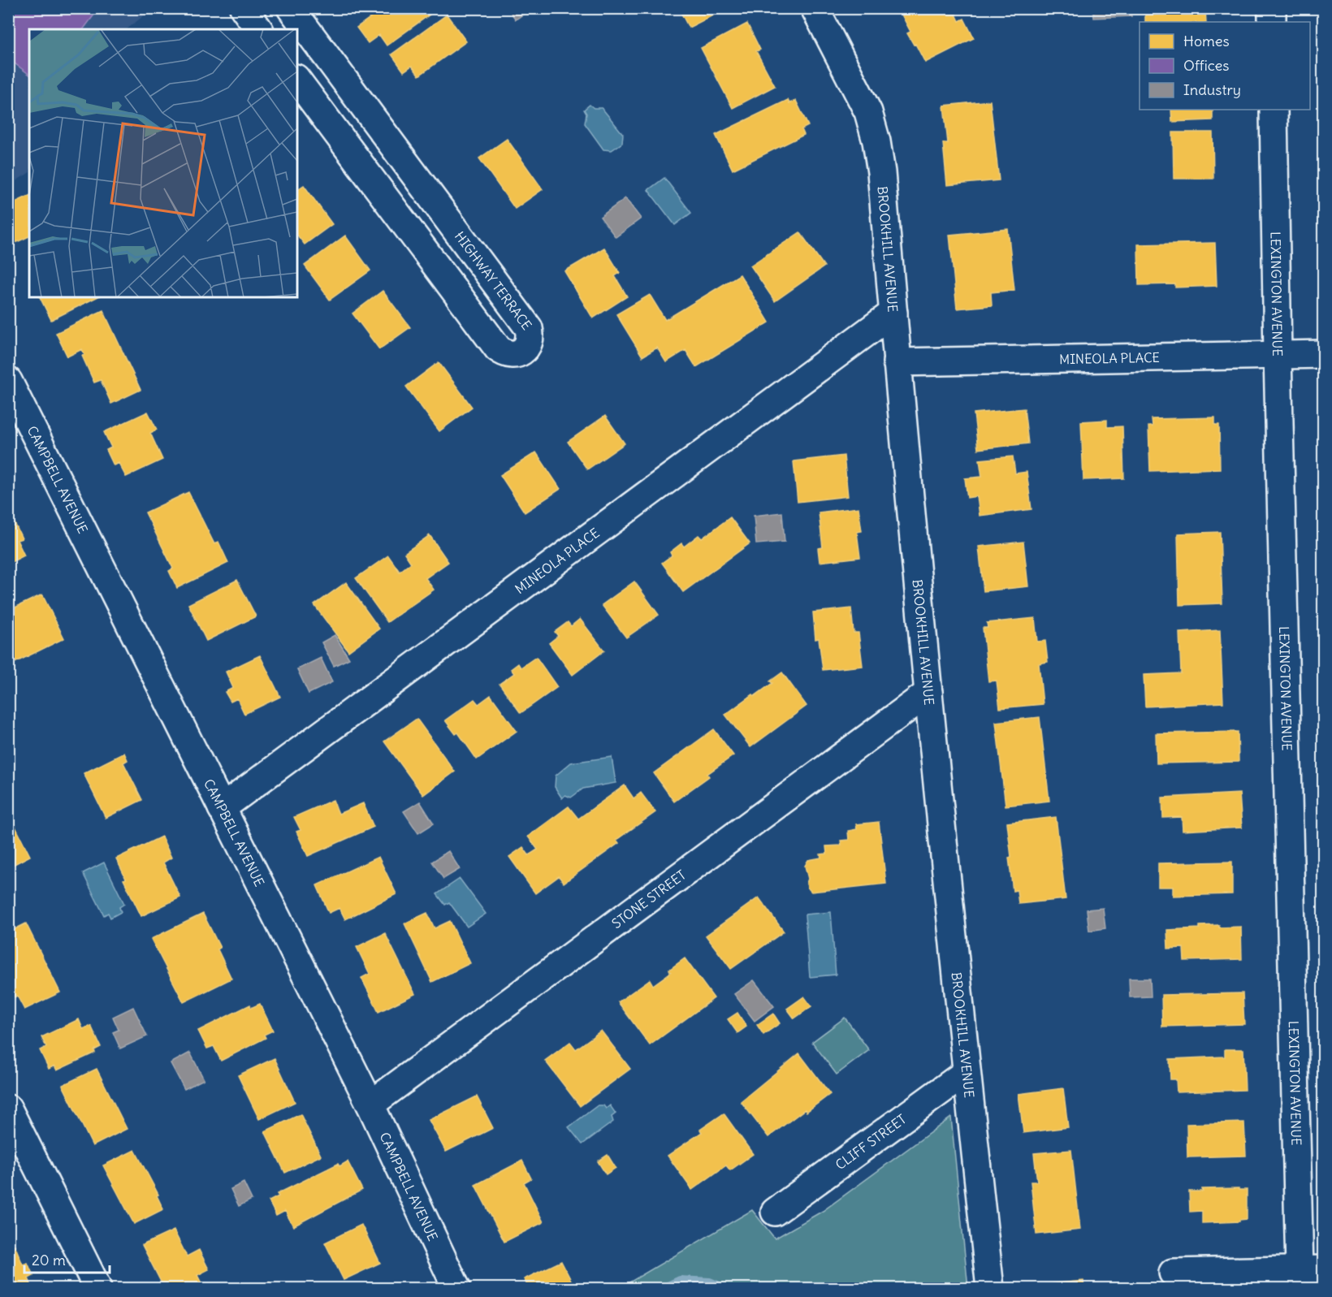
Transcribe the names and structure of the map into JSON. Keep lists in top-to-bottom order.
{
  "streets": {
    "street": [
      "BROOKHILL AVENUE",
      "HIGHWAY TERRACE",
      "LEXINGTON AVENUE",
      "MINEOLA PLACE",
      "CAMPBELL AVENUE",
      "STONE STREET",
      "CLIFF STREET"
    ]
  },
  "crossings": [
    ["BROOKHILL AVENUE", "MINEOLA PLACE"],
    ["BROOKHILL AVENUE", "STONE STREET"],
    ["BROOKHILL AVENUE", "CLIFF STREET"],
    ["LEXINGTON AVENUE", "MINEOLA PLACE"],
    ["MINEOLA PLACE", "CAMPBELL AVENUE"],
    ["CAMPBELL AVENUE", "STONE STREET"]
  ],
  "legend": ["Homes", "Offices", "Industry"],
  "scale_bar": "20 m"
}
